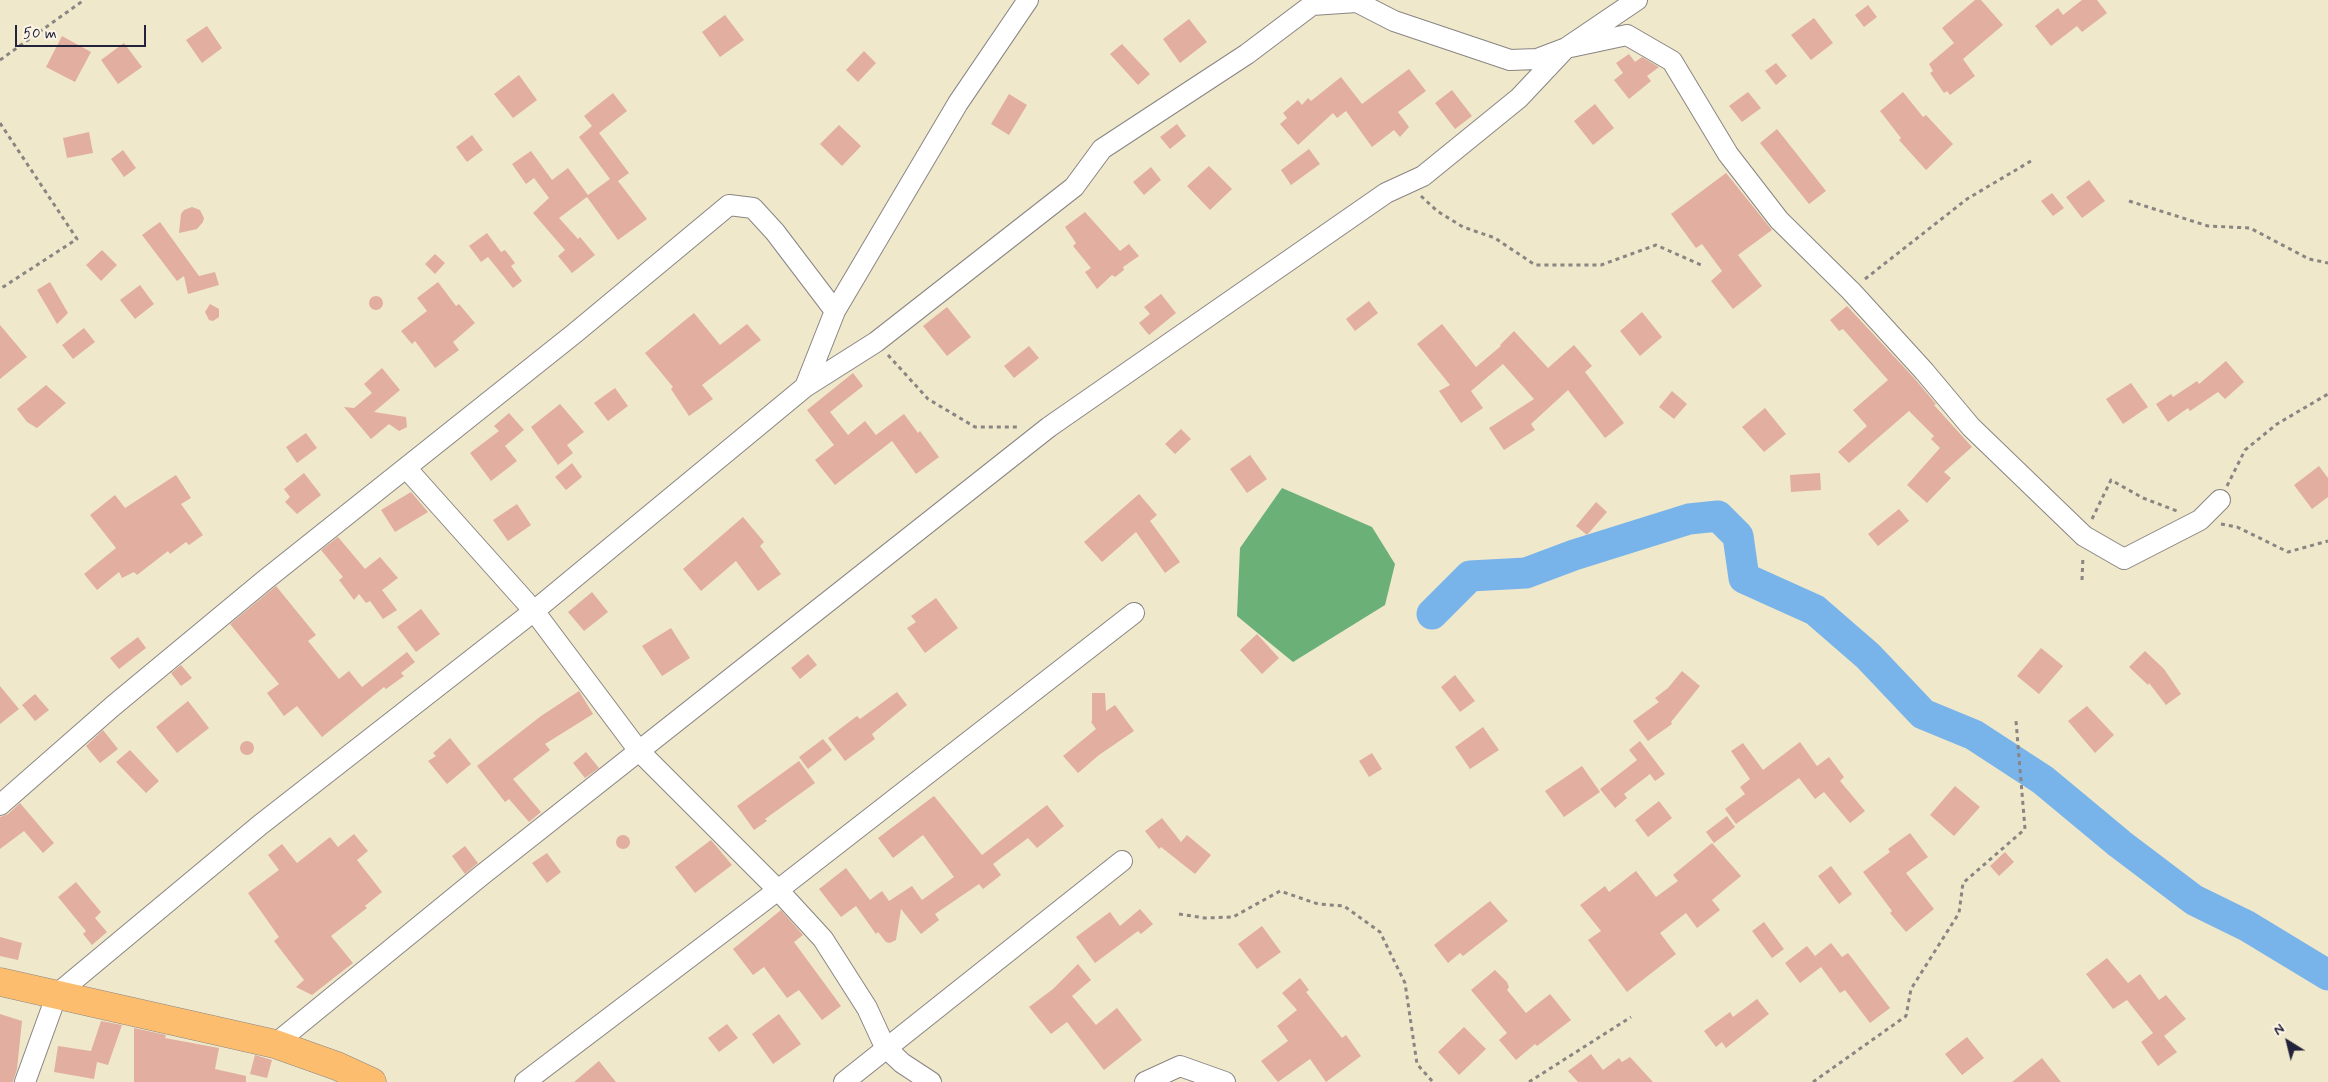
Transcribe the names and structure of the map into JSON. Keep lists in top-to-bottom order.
{
  "scale_bar": "50 m",
  "north": "top left"
}
